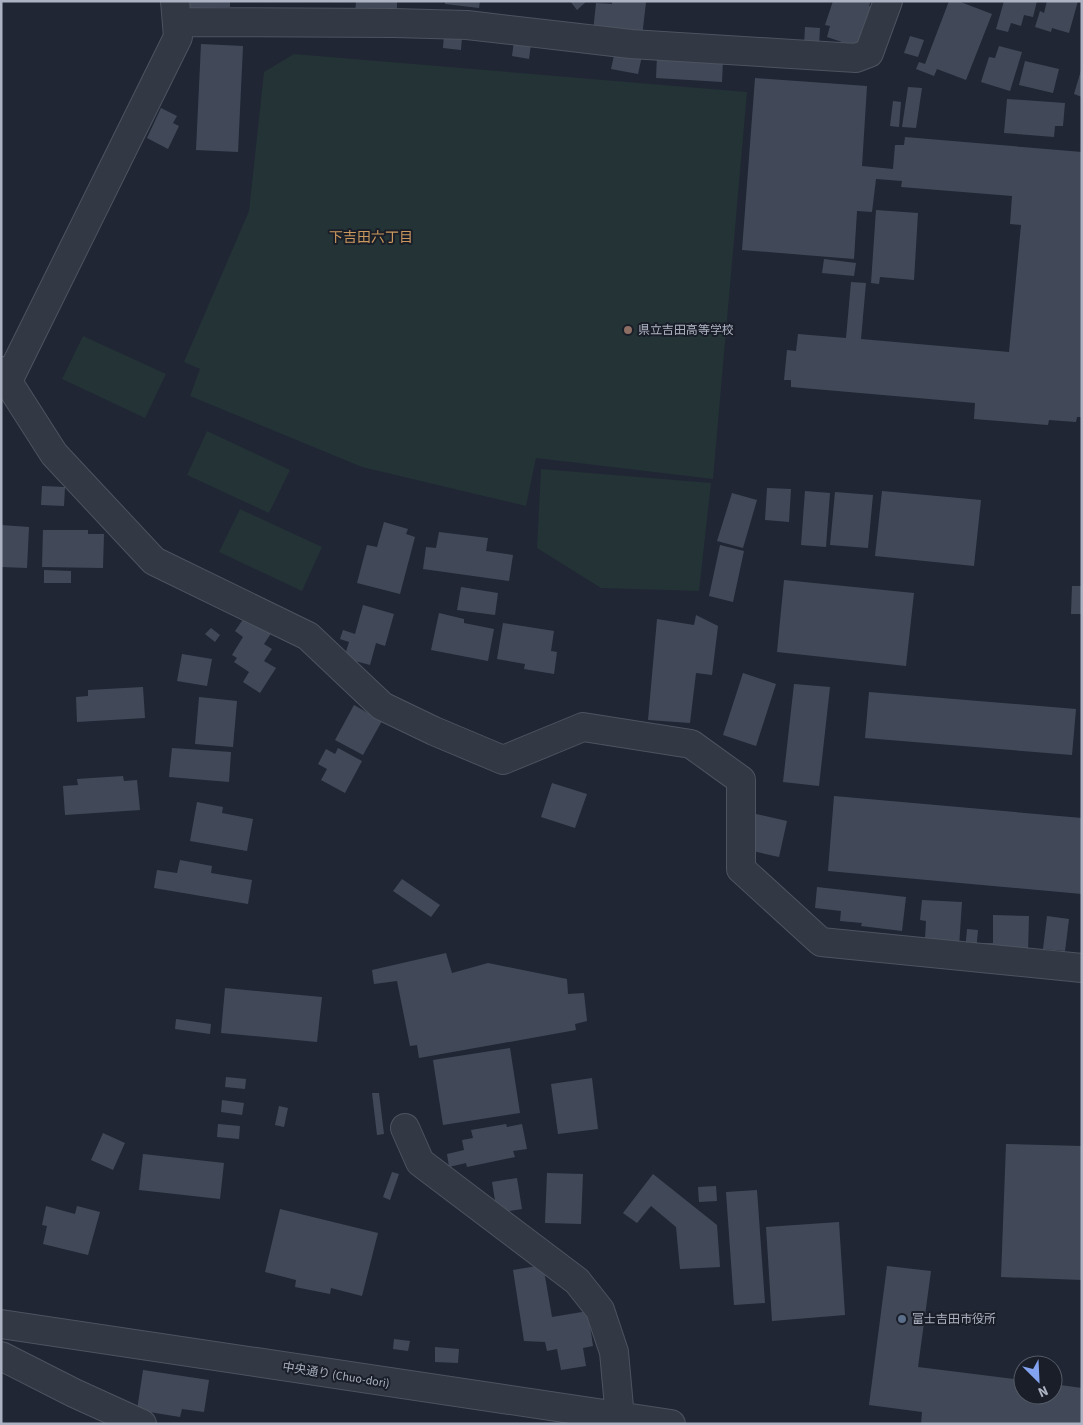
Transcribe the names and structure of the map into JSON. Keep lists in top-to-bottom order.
{
  "streets": {
    "street": ["中央通り (Chuo-dori)"]
  },
  "districts": ["下吉田六丁目"],
  "places": ["県立吉田高等学校", "富士吉田市役所"],
  "north": "bottom right"
}
